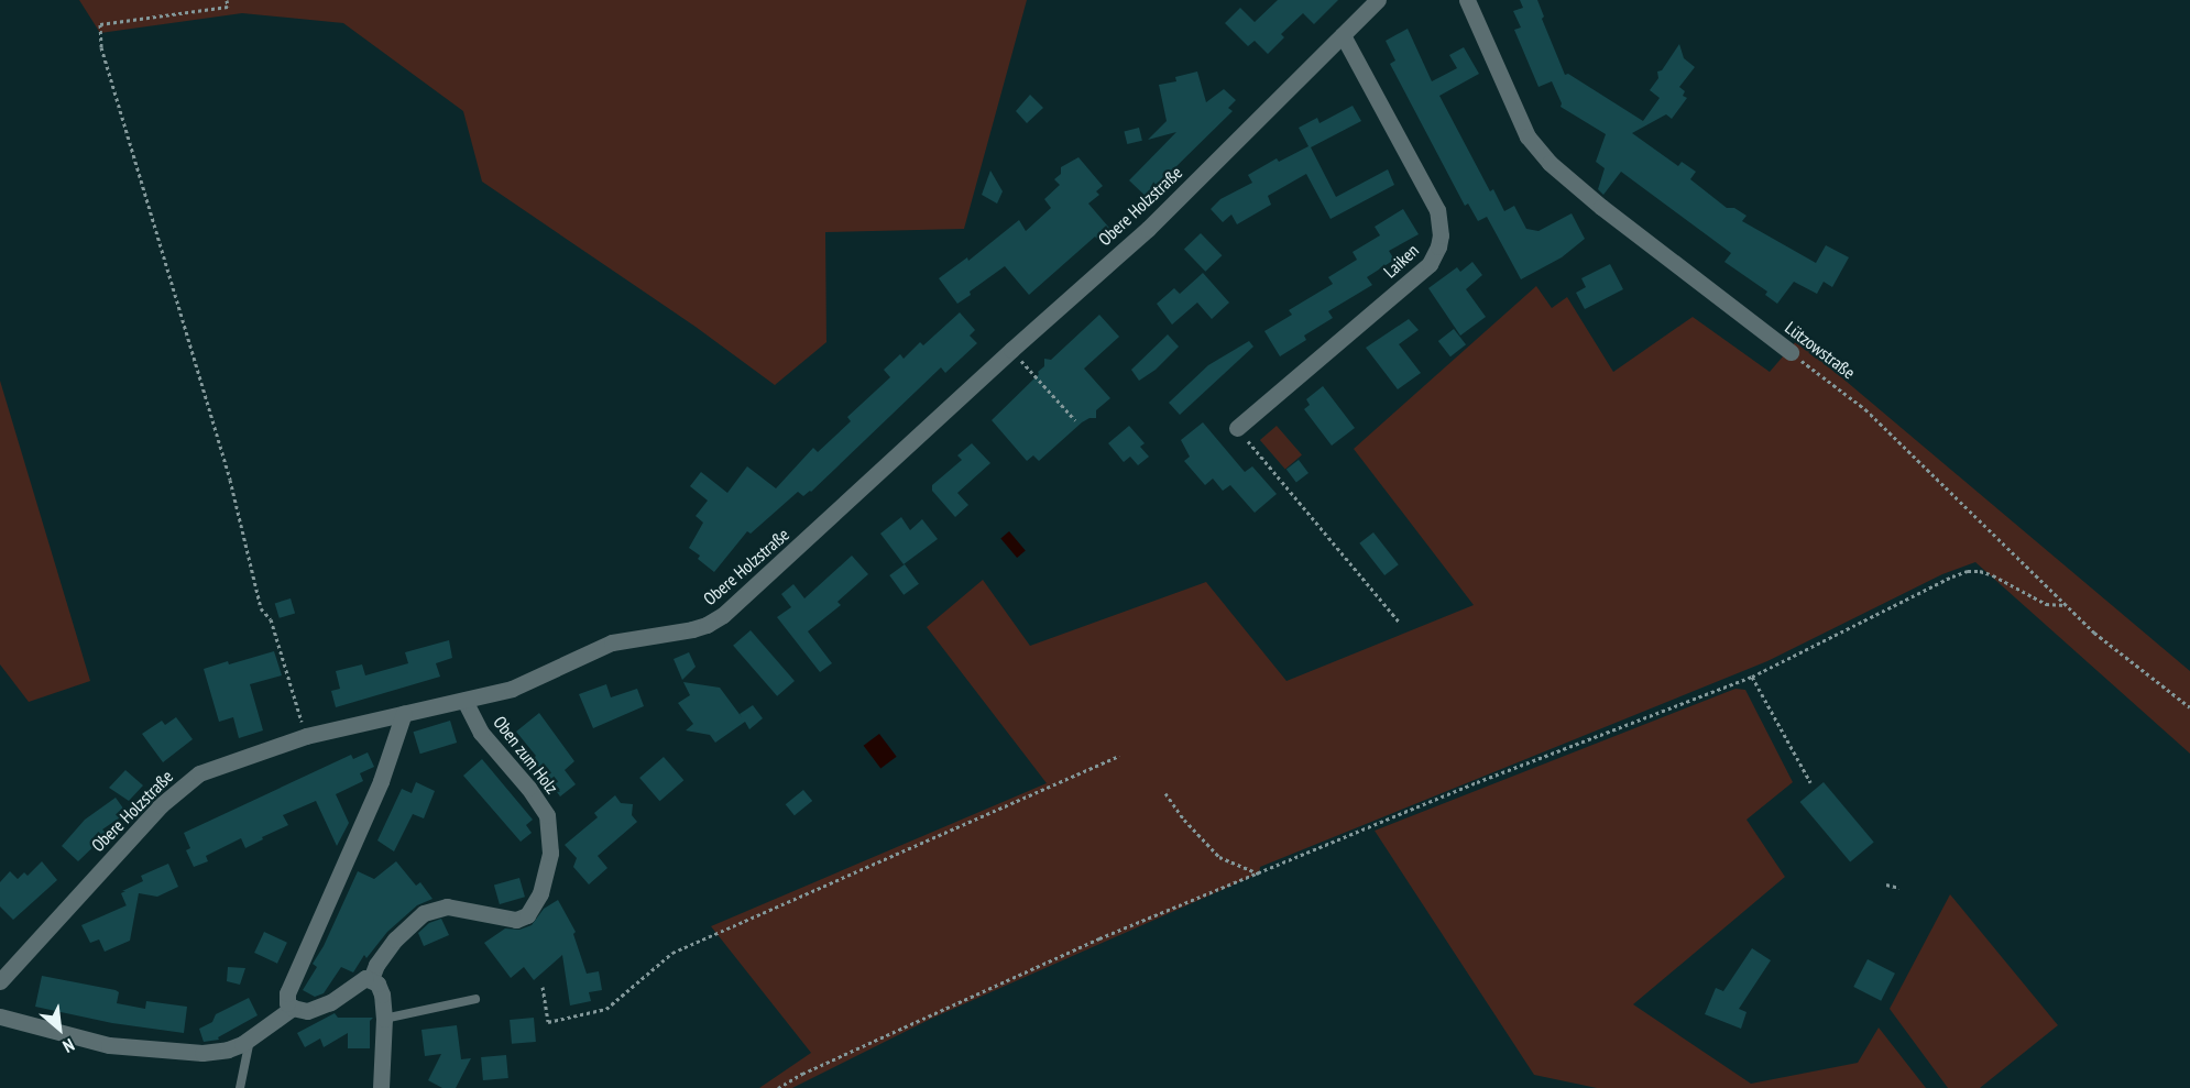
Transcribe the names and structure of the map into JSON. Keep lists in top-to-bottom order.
{
  "streets": {
    "street": [
      "Obere Holzstraße",
      "Laiken",
      "Lützowstraße",
      "Oben zum Holz"
    ]
  },
  "crossings": [
    ["Obere Holzstraße", "Laiken"],
    ["Obere Holzstraße", "Oben zum Holz"]
  ],
  "north": "bottom right"
}
